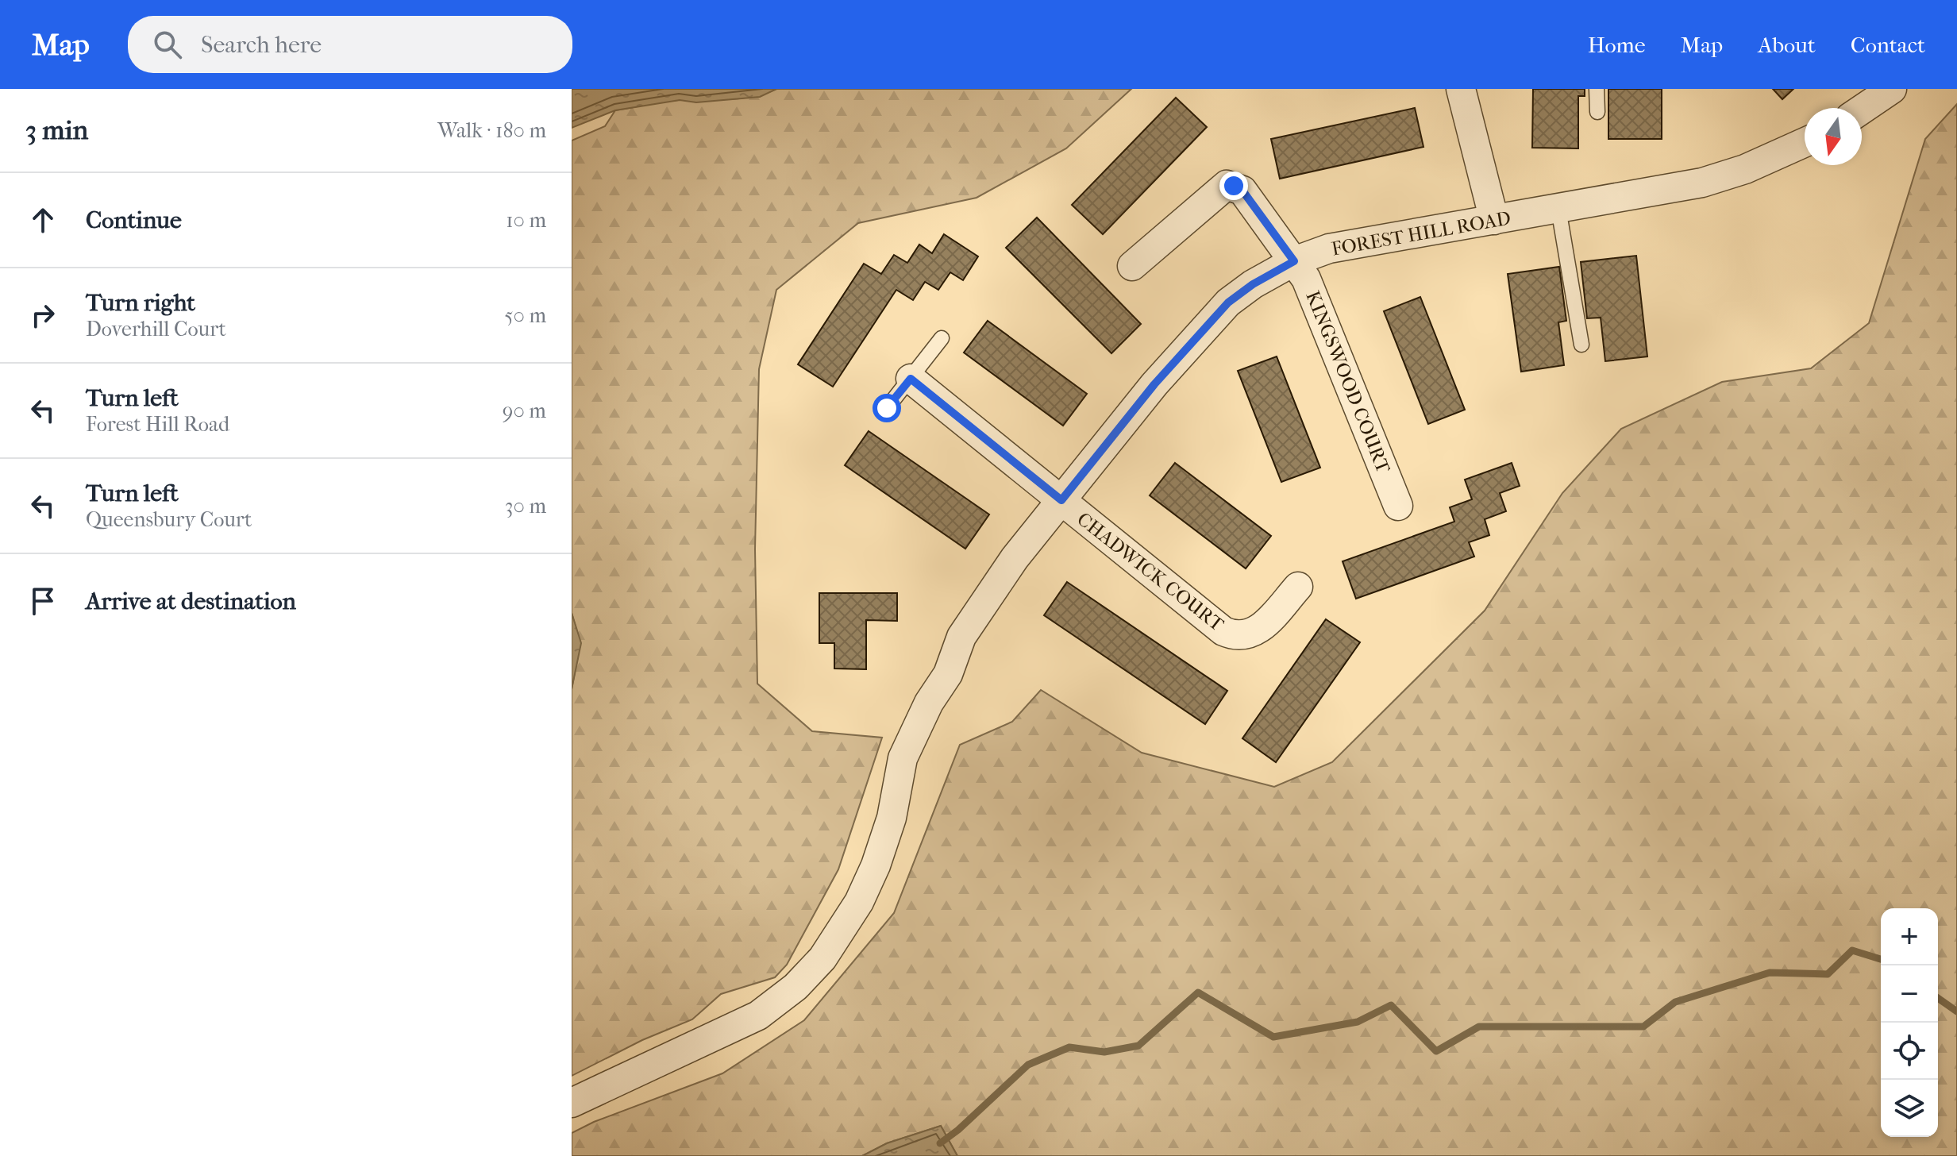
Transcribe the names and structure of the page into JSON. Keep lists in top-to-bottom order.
{
  "streets": {
    "street": ["FOREST HILL ROAD", "KINGSWOOD COURT", "CHADWICK COURT"]
  },
  "crossings": [
    ["FOREST HILL ROAD", "KINGSWOOD COURT"],
    ["FOREST HILL ROAD", "CHADWICK COURT"]
  ],
  "north": "bottom",
  "page": {
    "header": "Map",
    "search": "Search here",
    "nav": [
      "Home",
      "Map",
      "About",
      "Contact"
    ],
    "heading": ["3 min", "Walk · 180 m"],
    "list": [
      ["Continue", "10 m"],
      ["Turn right", "Doverhill Court", "50 m"],
      ["Turn left", "Forest Hill Road", "90 m"],
      ["Turn left", "Queensbury Court", "30 m"],
      "Arrive at destination"
    ],
    "map_buttons": ["+", "−"]
  }
}
